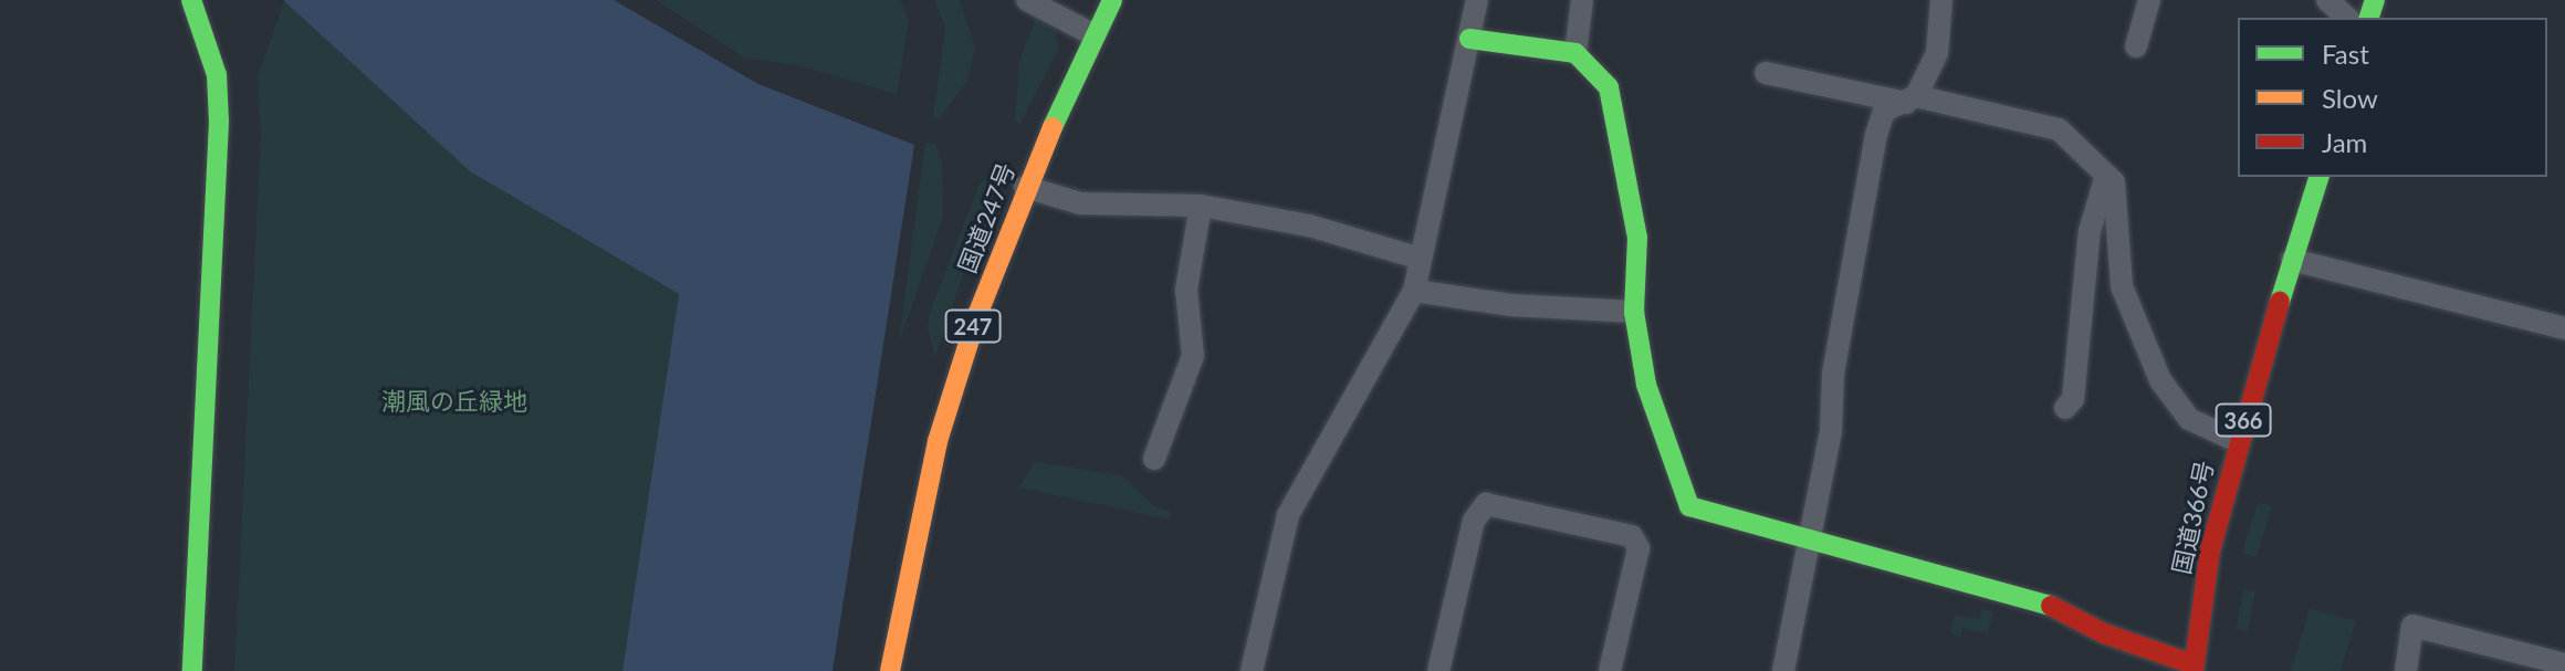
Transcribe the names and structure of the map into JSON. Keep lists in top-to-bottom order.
{
  "streets": {
    "main road": [
      "国道247号",
      "247",
      "366",
      "国道366号"
    ]
  },
  "parks": ["潮風の丘緑地"],
  "legend": ["Fast", "Slow", "Jam"]
}
